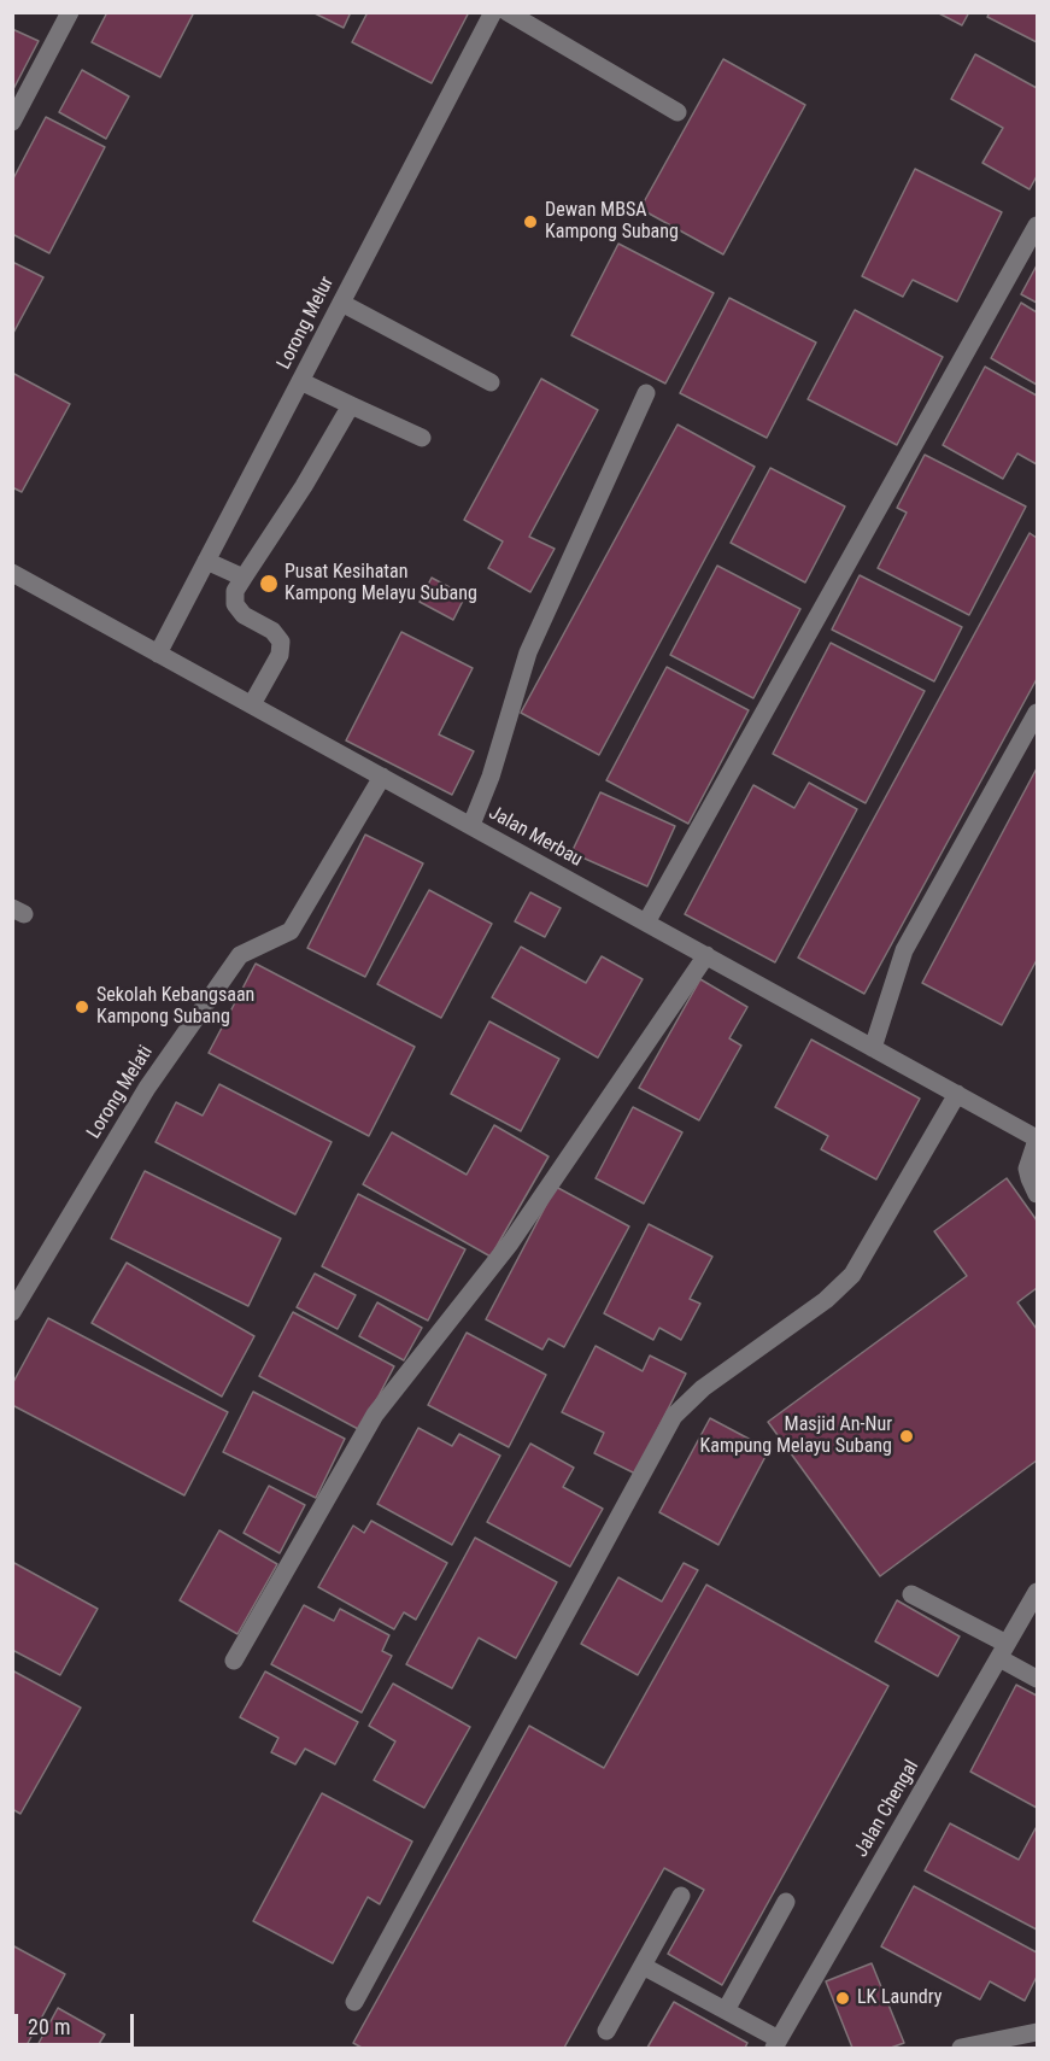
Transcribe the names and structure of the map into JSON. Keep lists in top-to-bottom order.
{
  "streets": {
    "street": [
      "Lorong Melur",
      "Jalan Merbau",
      "Lorong Melati",
      "Jalan Chengal"
    ]
  },
  "crossings": [
    ["Lorong Melur", "Jalan Merbau"],
    ["Jalan Merbau", "Lorong Melati"]
  ],
  "places": [
    "Dewan MBSA Kampong Subang",
    "Pusat Kesihatan Kampong Melayu Subang",
    "Sekolah Kebangsaan Kampong Subang",
    "Masjid An-Nur Kampung Melayu Subang",
    "LK Laundry"
  ],
  "scale_bar": "20 m"
}
